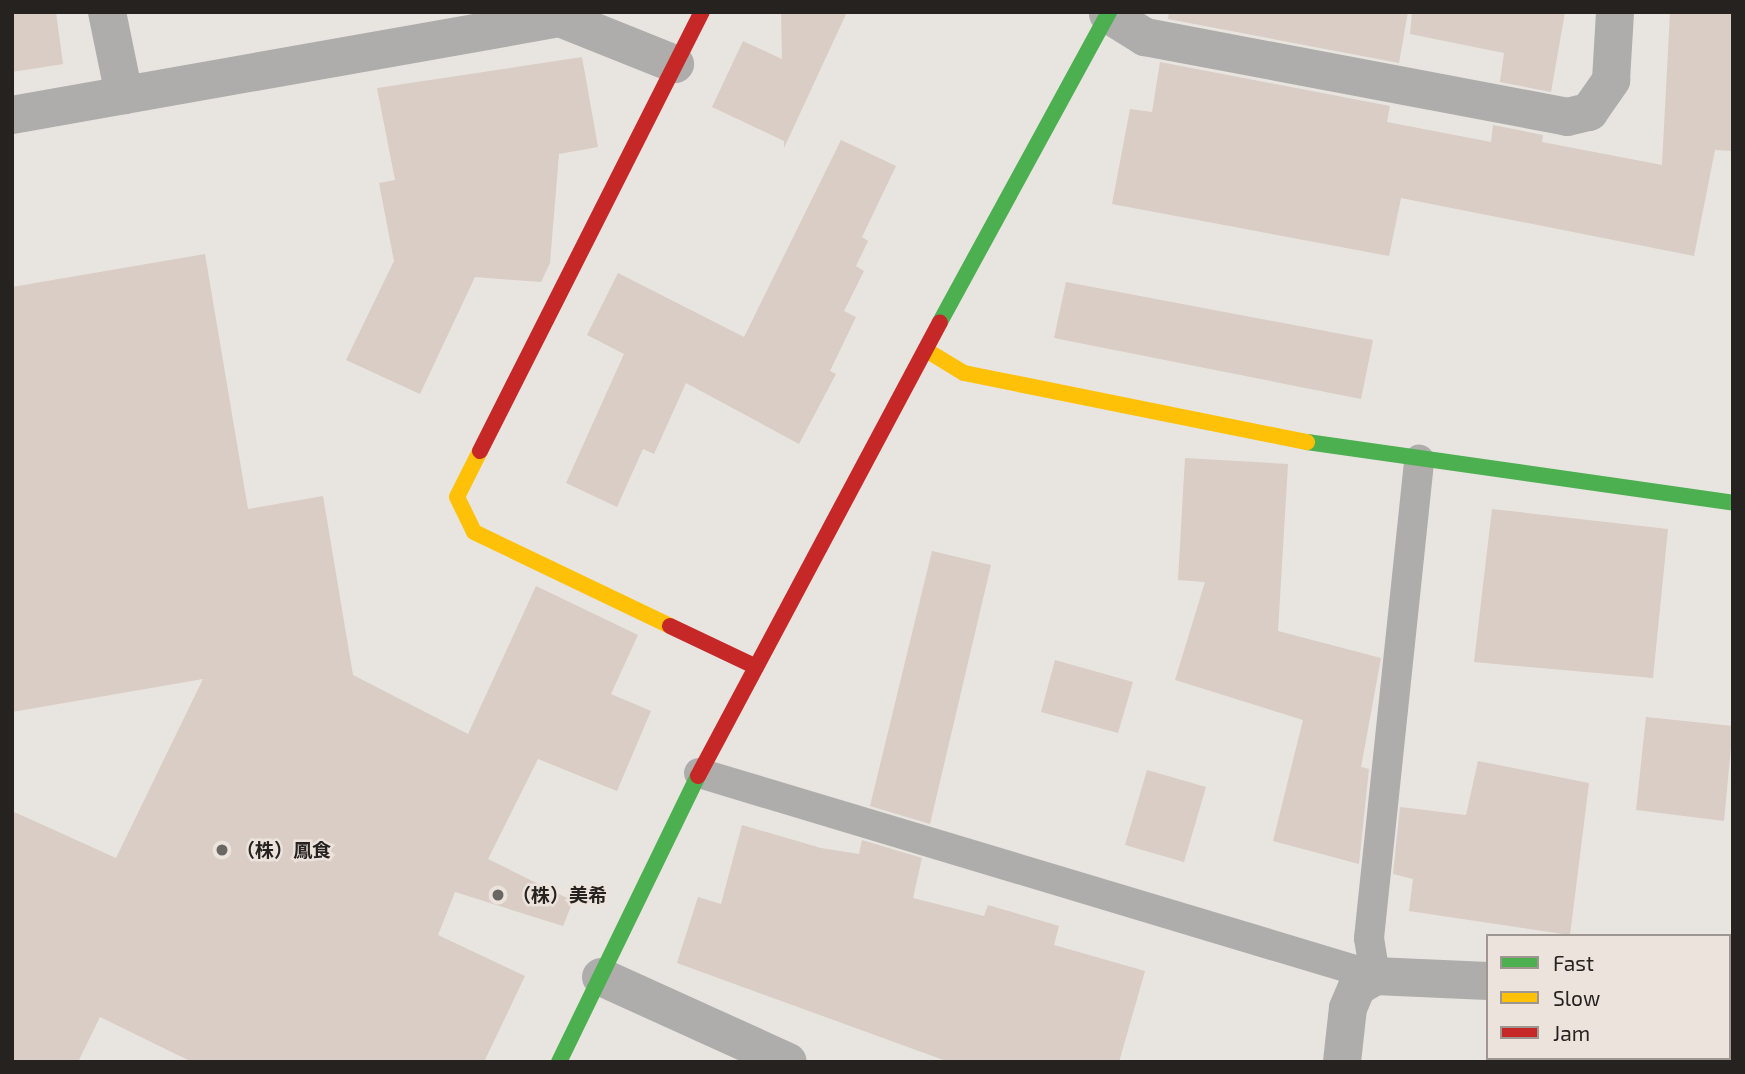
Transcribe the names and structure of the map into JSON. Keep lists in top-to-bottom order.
{
  "places": ["（株）鳳食", "（株）美希"],
  "legend": ["Fast", "Slow", "Jam"]
}
